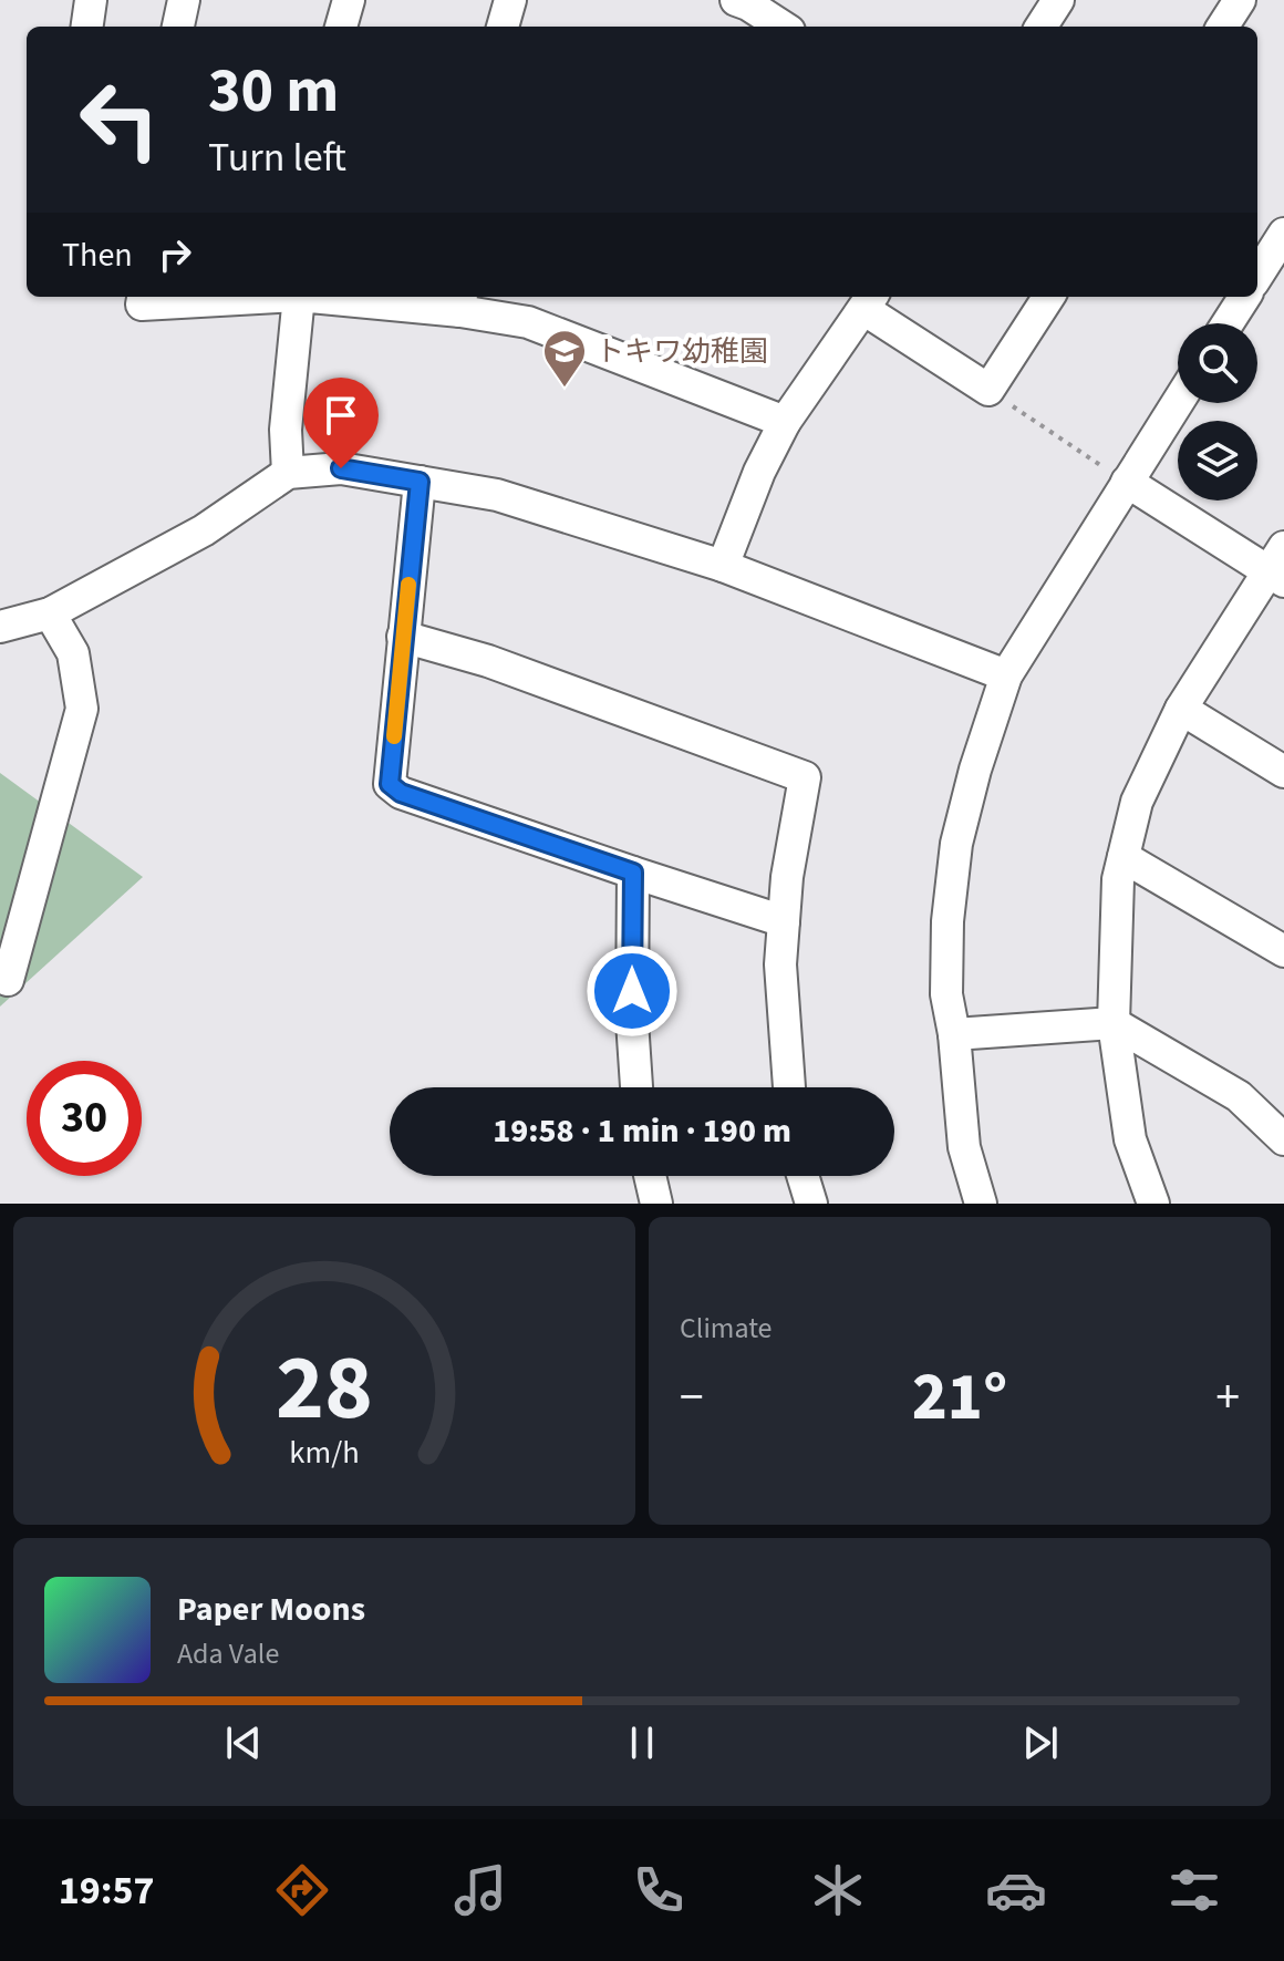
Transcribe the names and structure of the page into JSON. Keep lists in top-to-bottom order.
{
  "places": {
    "school or university": ["トキワ幼稚園"]
  },
  "page": {
    "turn": ["30 m", "Turn left"],
    "then": "Then",
    "limit": "30",
    "trip": "19:58 · 1 min · 190 m",
    "tile": "Climate",
    "heat": ["−", "21°", "+"],
    "song": ["Paper Moons", "Ada Vale"],
    "tabs": "19:57",
    "gauge": ["28", "km/h"]
  }
}
